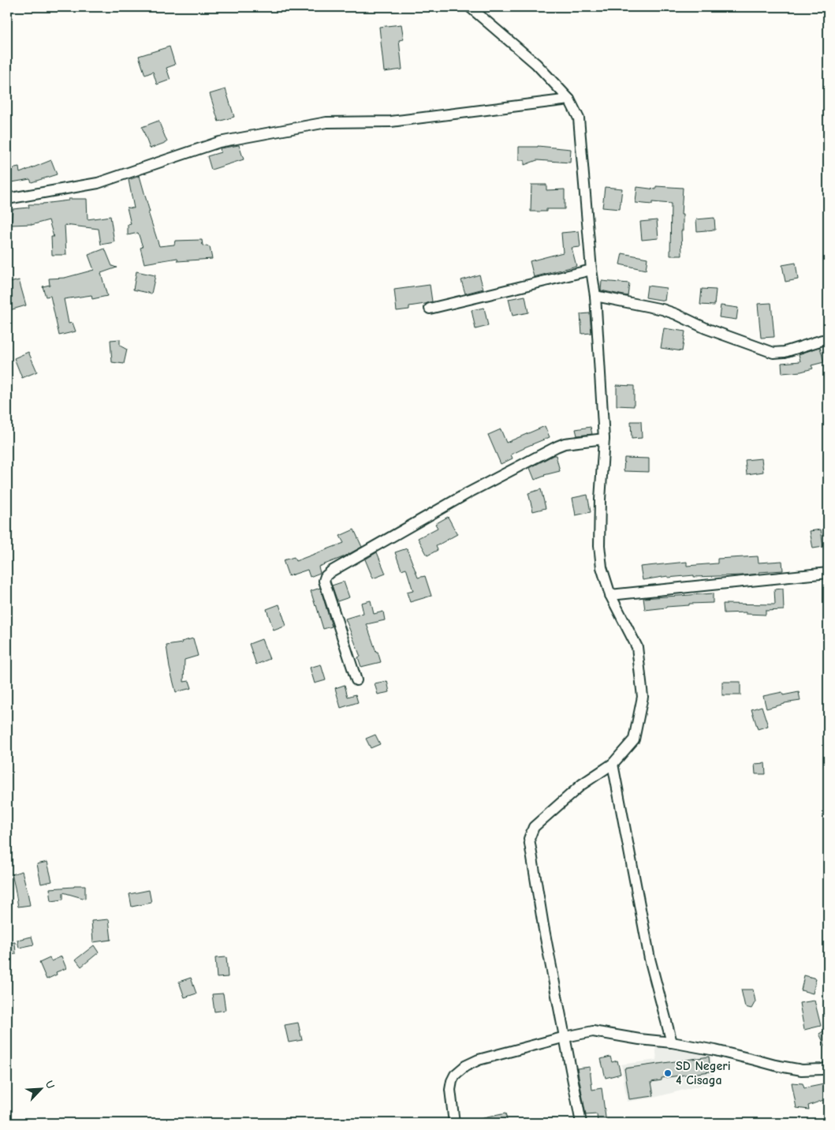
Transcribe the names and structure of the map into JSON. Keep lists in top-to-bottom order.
{
  "places": ["SD Negeri 4 Cisaga"],
  "north": "top right"
}
